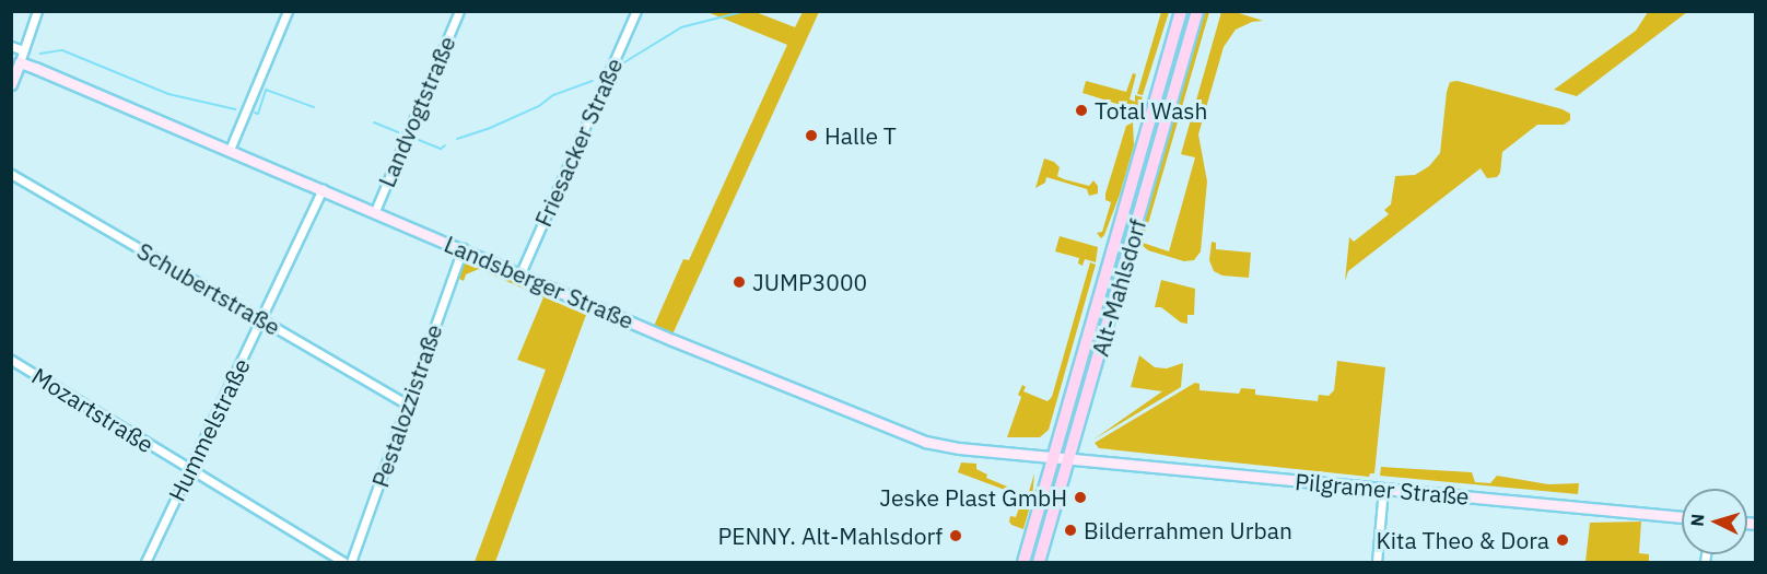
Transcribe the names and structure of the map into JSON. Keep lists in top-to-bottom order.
{
  "streets": {
    "main road": ["Alt-Mahlsdorf"],
    "street": [
      "Landvogtstraße",
      "Friesacker Straße",
      "Landsberger Straße",
      "Schubertstraße",
      "Pestalozzistraße",
      "Mozartstraße",
      "Hummelstraße",
      "Pilgramer Straße"
    ]
  },
  "crossings": [
    ["Landvogtstraße", "Landsberger Straße"],
    ["Friesacker Straße", "Landsberger Straße"],
    ["Landsberger Straße", "Alt-Mahlsdorf"],
    ["Landsberger Straße", "Pestalozzistraße"],
    ["Landsberger Straße", "Hummelstraße"],
    ["Landsberger Straße", "Pilgramer Straße"],
    ["Alt-Mahlsdorf", "Pilgramer Straße"],
    ["Schubertstraße", "Pestalozzistraße"],
    ["Schubertstraße", "Hummelstraße"],
    ["Mozartstraße", "Hummelstraße"]
  ],
  "places": [
    "Total Wash",
    "Halle T",
    "JUMP3000",
    "Jeske Plast GmbH",
    "Bilderrahmen Urban",
    "PENNY. Alt-Mahlsdorf",
    "Kita Theo & Dora"
  ],
  "north": "left"
}
